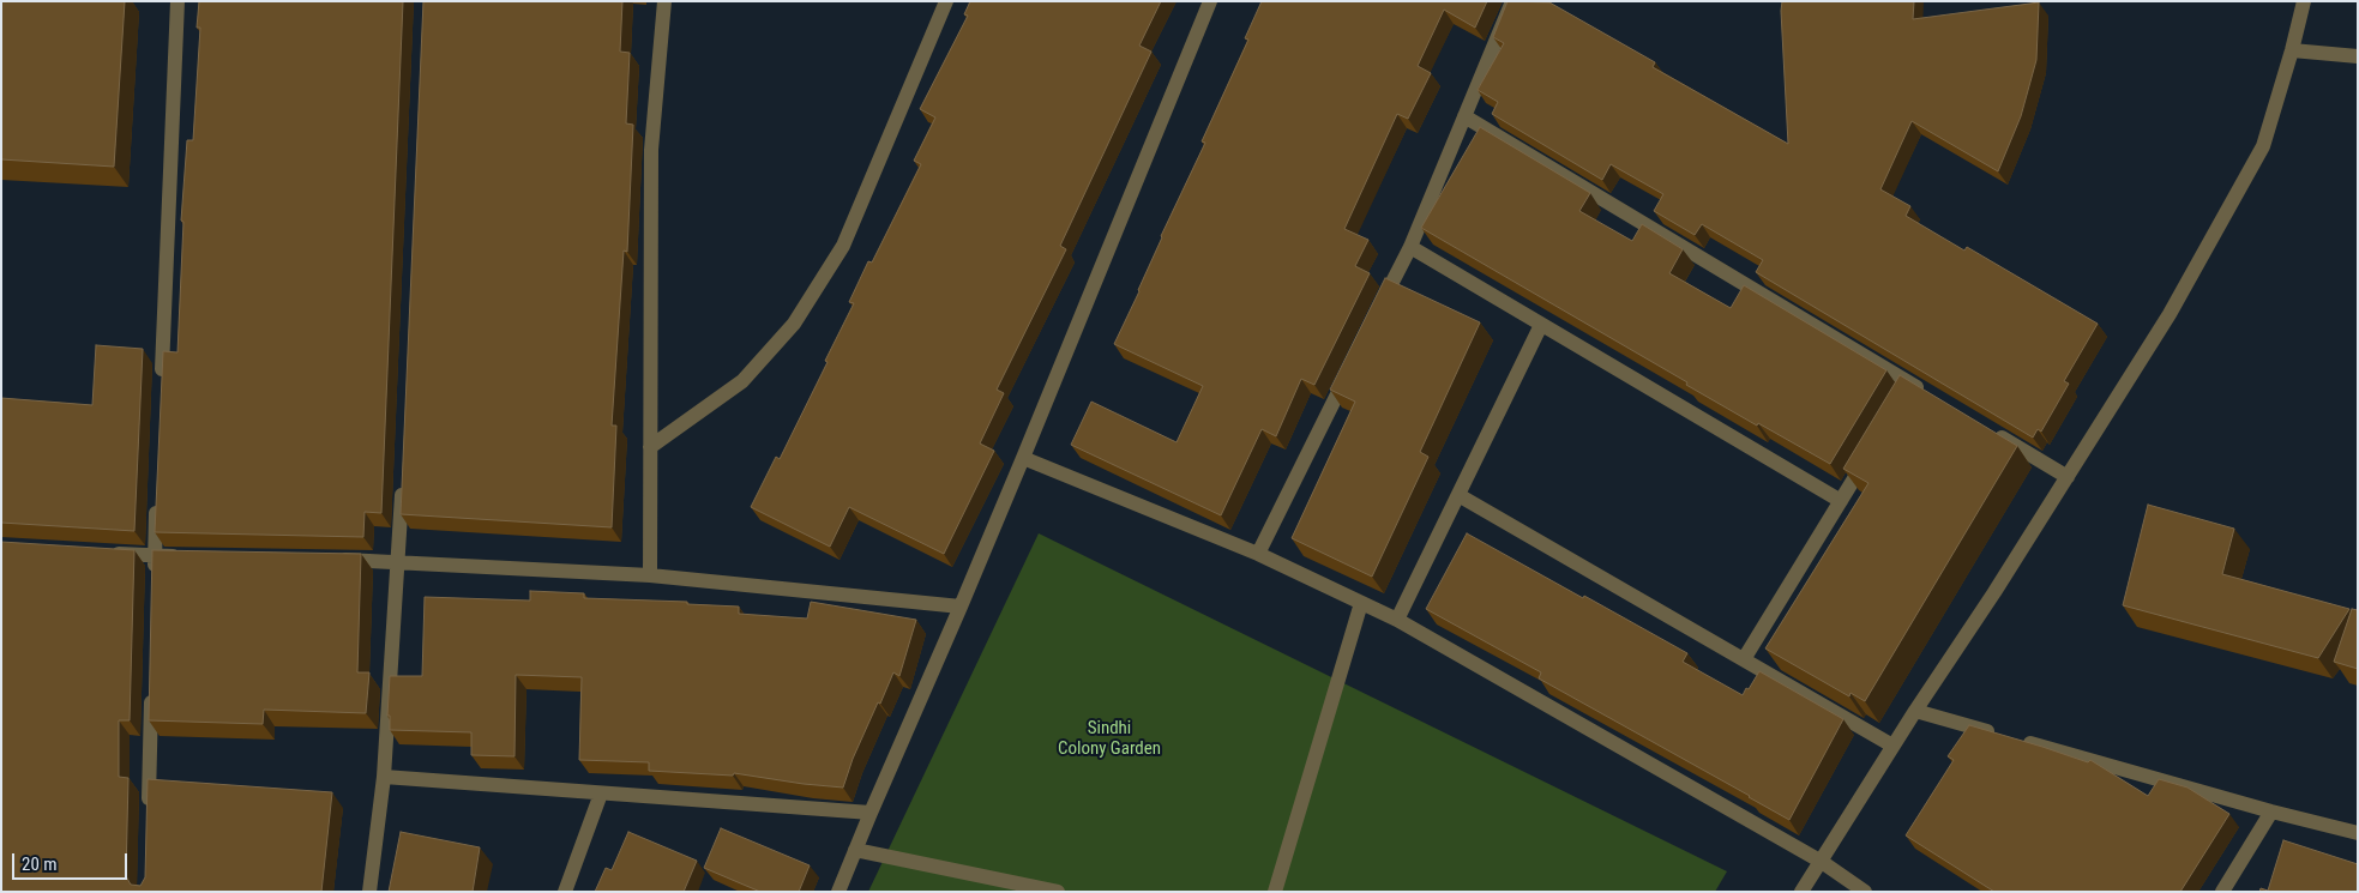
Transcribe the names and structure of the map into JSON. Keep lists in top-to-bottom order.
{
  "parks": ["Sindhi Colony Garden"],
  "scale_bar": "20 m"
}
